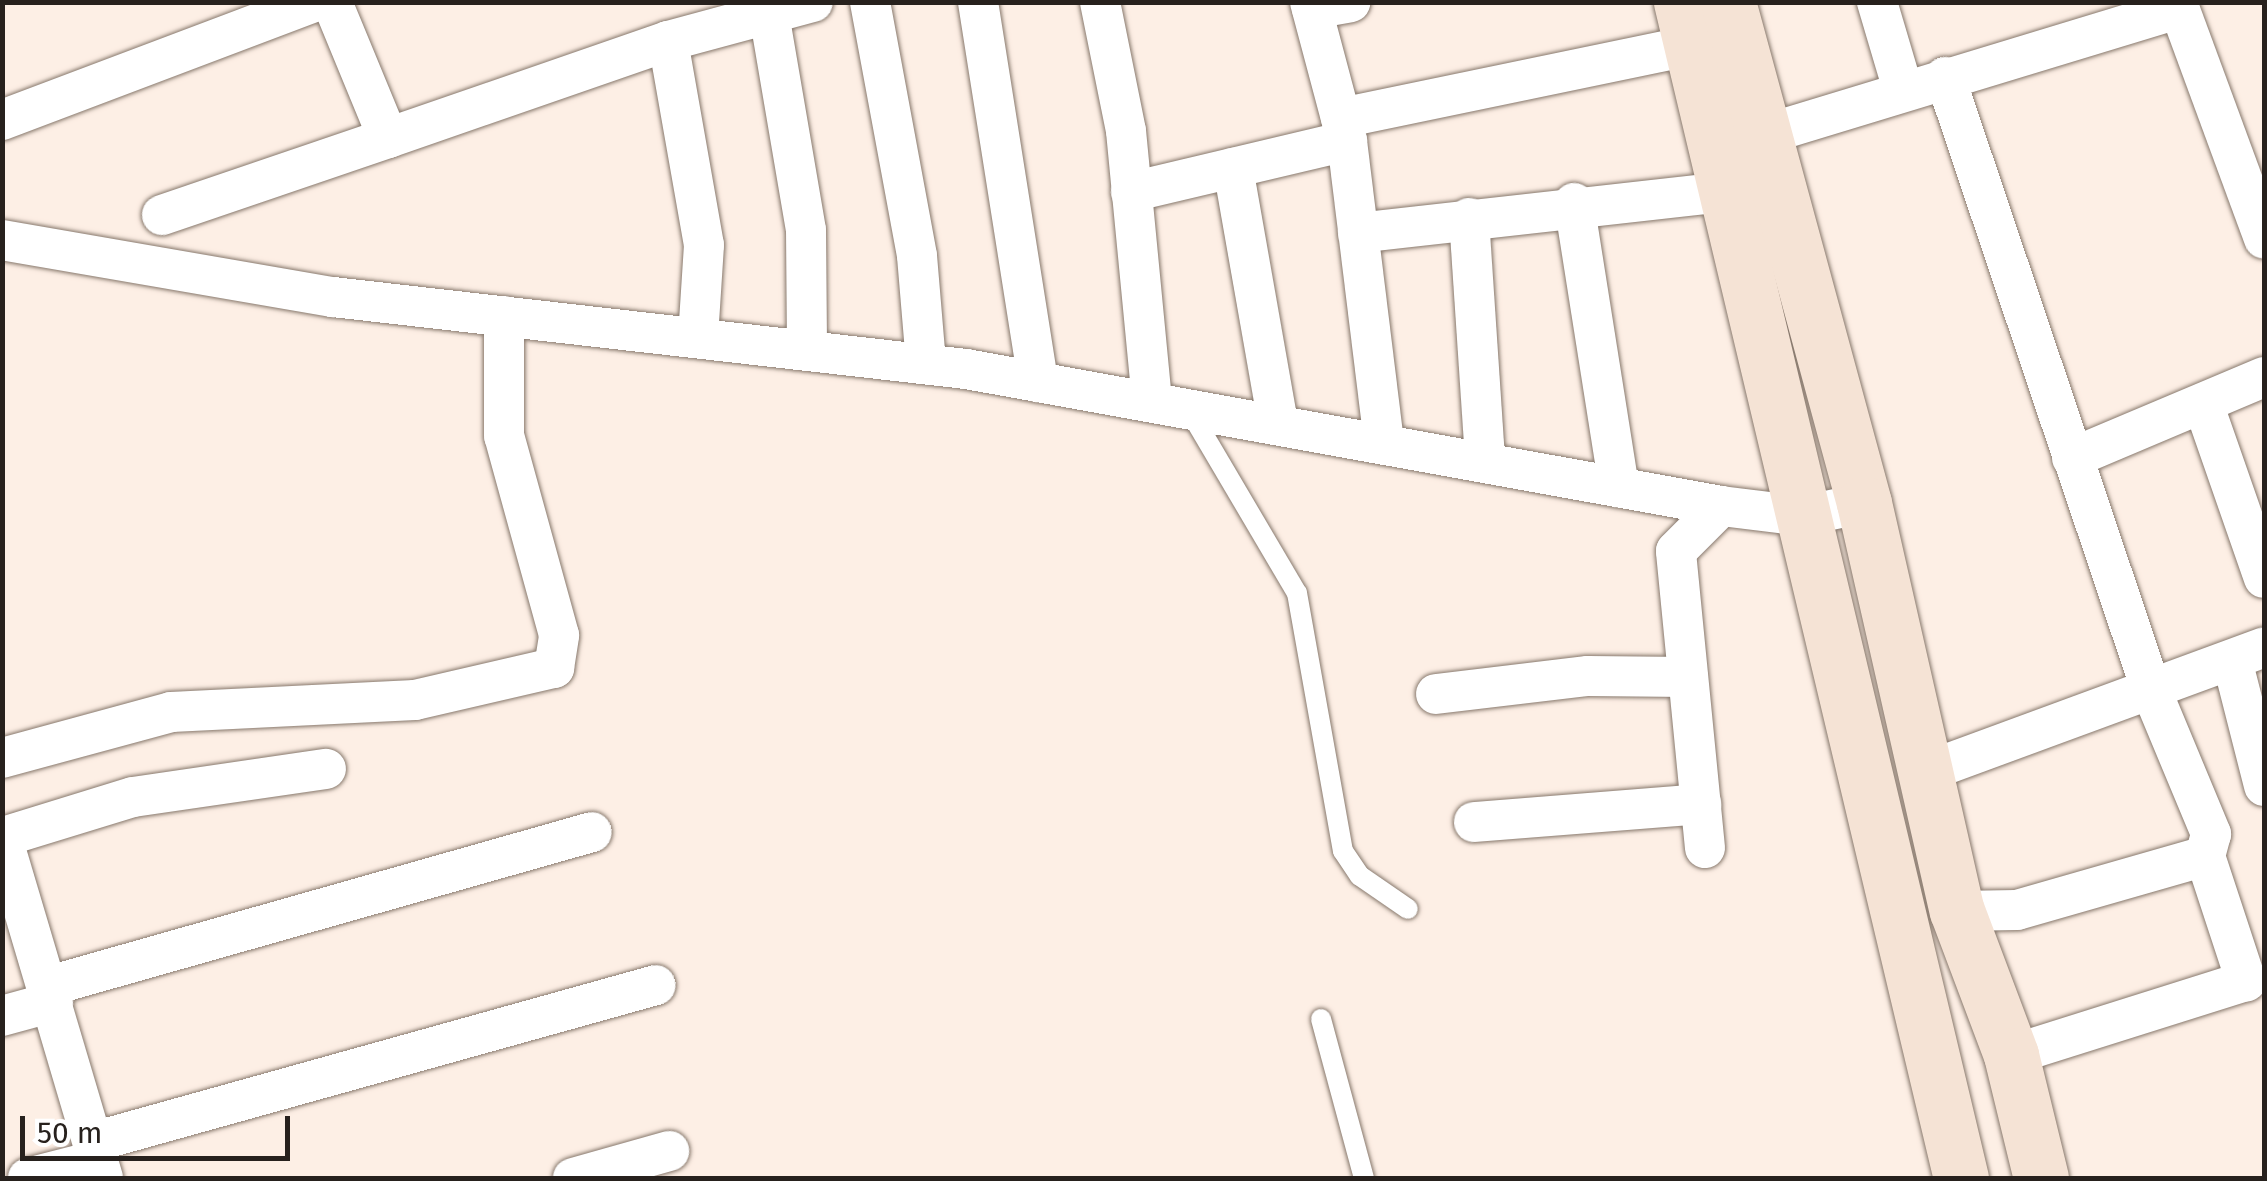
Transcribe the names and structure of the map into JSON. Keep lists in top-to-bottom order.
{
  "scale_bar": "50 m"
}
